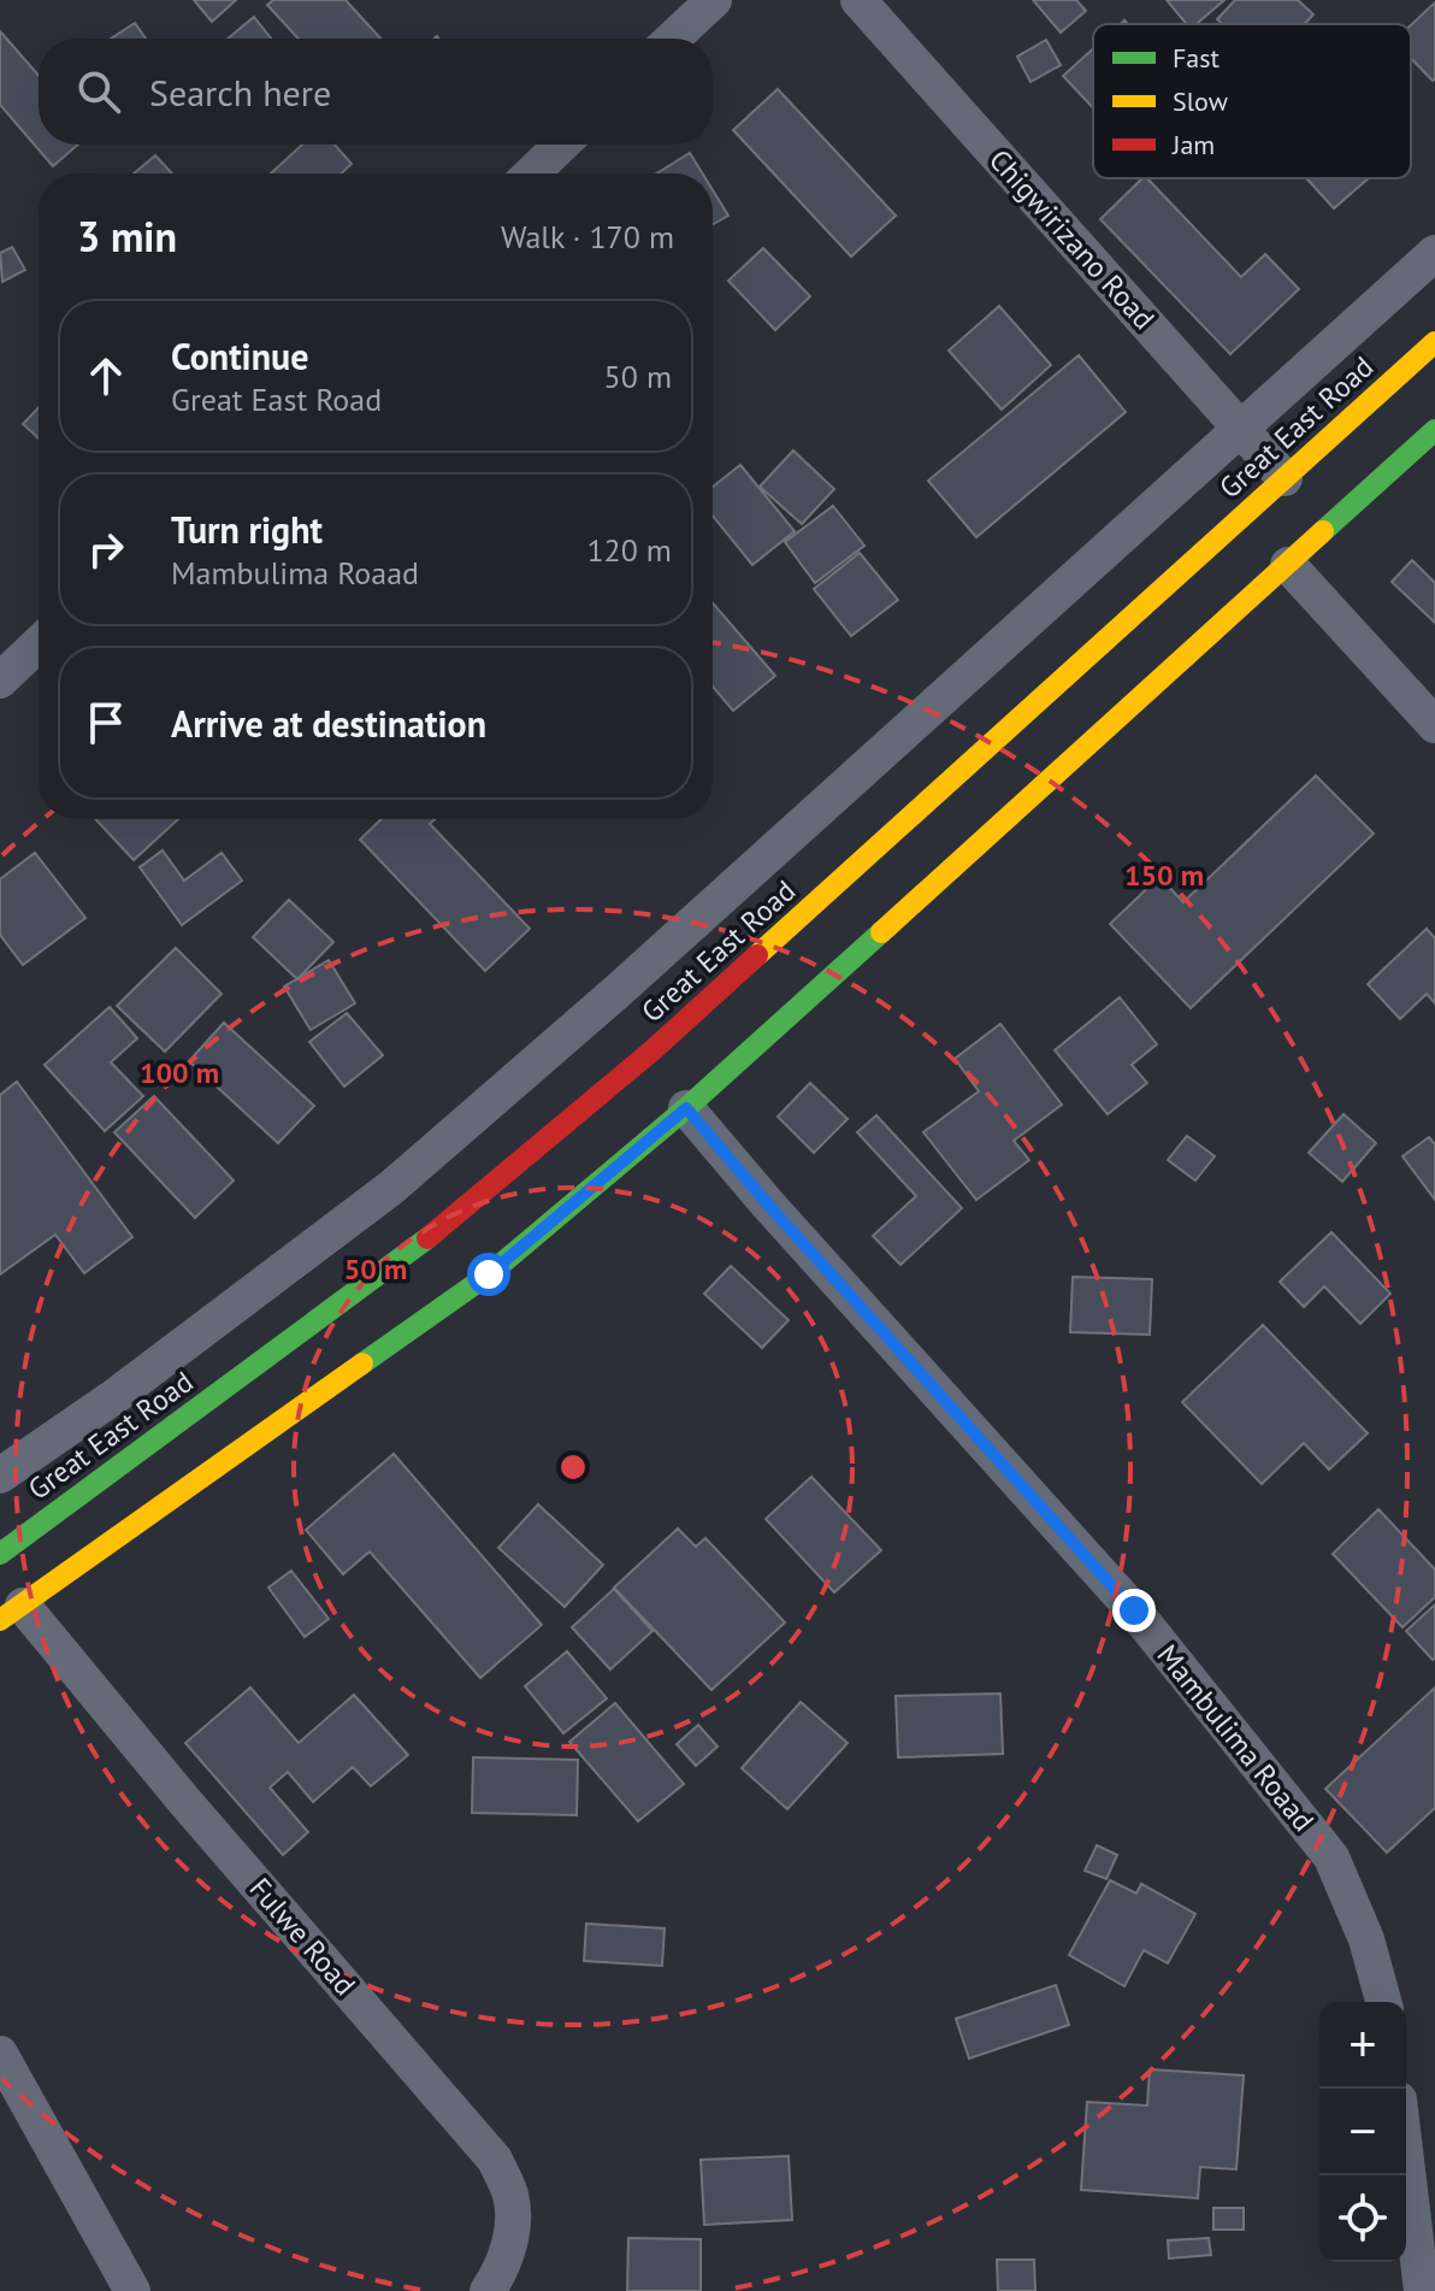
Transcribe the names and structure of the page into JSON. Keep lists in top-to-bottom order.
{
  "streets": {
    "main road": ["Great East Road"],
    "street": ["Chigwirizano Road", "Mambulima Roaad", "Fulwe Road"]
  },
  "crossings": [
    ["Chigwirizano Road", "Great East Road"]
  ],
  "legend": ["Fast", "Slow", "Jam"],
  "page": {
    "search": "Search here",
    "heading": ["3 min", "Walk · 170 m"],
    "list": [
      ["Continue", "Great East Road", "50 m"],
      ["Turn right", "Mambulima Roaad", "120 m"],
      "Arrive at destination"
    ],
    "map_buttons": ["+", "−"]
  },
  "rings": ["150 m", "100 m", "50 m"]
}
